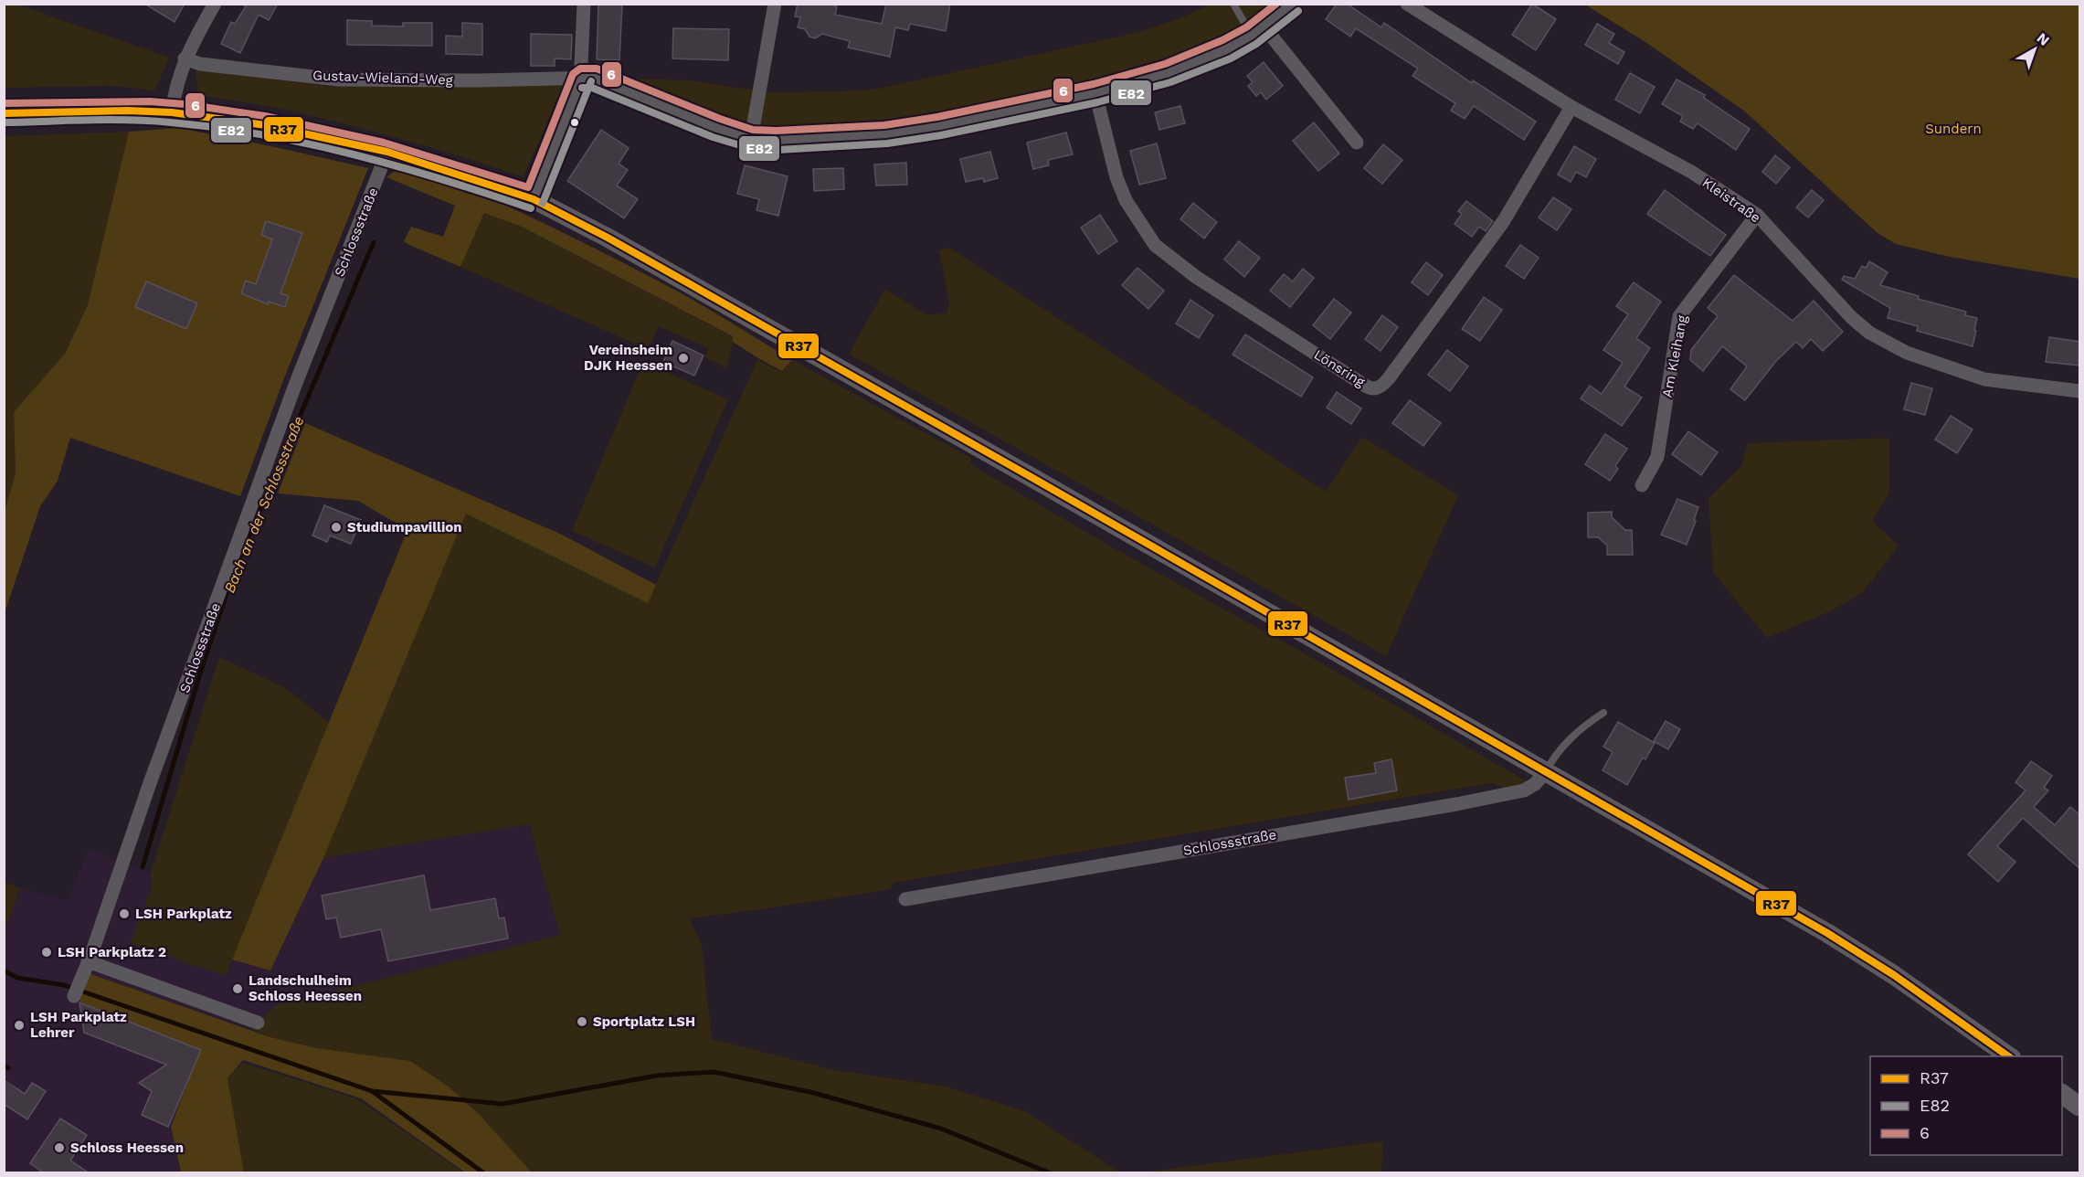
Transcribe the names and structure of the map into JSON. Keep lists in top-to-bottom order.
{
  "streets": {
    "street": [
      "Gustav-Wieland-Weg",
      "Kleistraße",
      "Schlossstraße",
      "Am Kleihang",
      "Lönsring"
    ]
  },
  "crossings": [
    ["Gustav-Wieland-Weg", "Lönsring"],
    ["Kleistraße", "Am Kleihang"],
    ["Kleistraße", "Lönsring"]
  ],
  "water": ["Bach an der Schlossstraße"],
  "parks": ["Sundern"],
  "places": [
    "Vereinsheim DJK Heessen",
    "Studiumpavillion",
    "LSH Parkplatz",
    "LSH Parkplatz 2",
    "Landschulheim Schloss Heessen",
    "Sportplatz LSH",
    "LSH Parkplatz Lehrer",
    "Schloss Heessen"
  ],
  "lines": ["transit line 6", "transit line E82", "transit line R37"],
  "legend": ["R37", "E82", "6"],
  "north": "top right"
}
